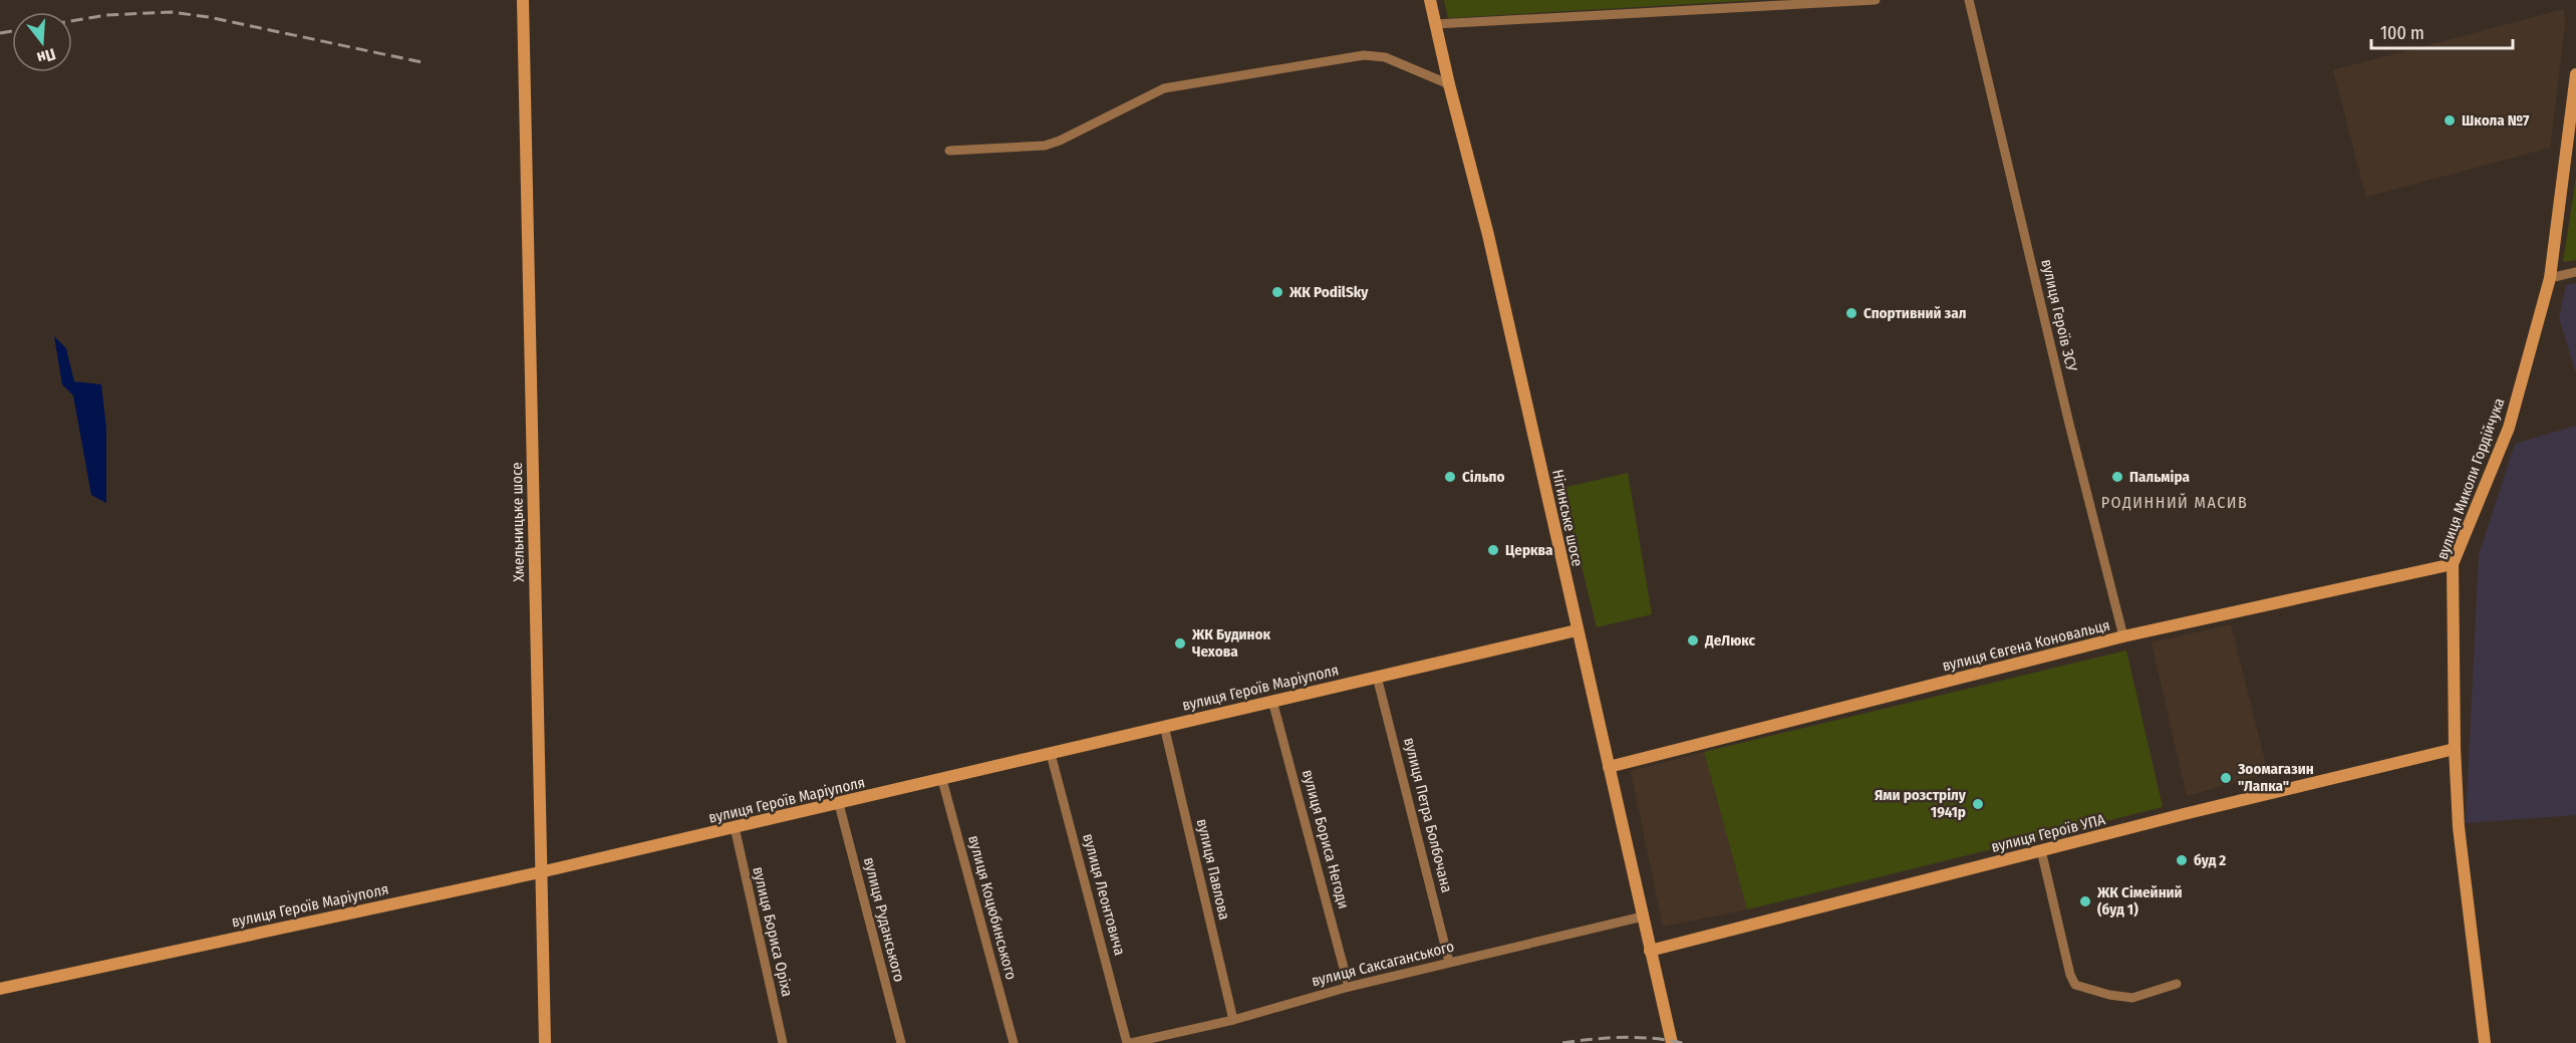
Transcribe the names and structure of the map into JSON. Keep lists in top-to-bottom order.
{
  "streets": {
    "street": [
      "вулиця Героїв ЗСУ",
      "вулиця Миколи Гордійчука",
      "Нігинське шосе",
      "Хмельницьке шосе",
      "вулиця Євгена Коновальця",
      "вулиця Героїв Маріуполя",
      "вулиця Петра Болбочана",
      "вулиця Героїв УПА",
      "вулиця Бориса Негоди",
      "вулиця Павлова",
      "вулиця Леонтовича",
      "вулиця Коцюбинського",
      "вулиця Руданського",
      "вулиця Бориса Оріха",
      "вулиця Саксаганського"
    ]
  },
  "crossings": [
    ["вулиця Героїв ЗСУ", "вулиця Євгена Коновальця"],
    ["вулиця Миколи Гордійчука", "вулиця Євгена Коновальця"],
    ["вулиця Миколи Гордійчука", "вулиця Героїв УПА"],
    ["Нігинське шосе", "вулиця Євгена Коновальця"],
    ["Нігинське шосе", "вулиця Героїв Маріуполя"],
    ["Нігинське шосе", "вулиця Героїв УПА"],
    ["Нігинське шосе", "вулиця Саксаганського"],
    ["Хмельницьке шосе", "вулиця Героїв Маріуполя"],
    ["вулиця Героїв Маріуполя", "вулиця Петра Болбочана"],
    ["вулиця Героїв Маріуполя", "вулиця Бориса Негоди"],
    ["вулиця Героїв Маріуполя", "вулиця Павлова"],
    ["вулиця Героїв Маріуполя", "вулиця Леонтовича"],
    ["вулиця Героїв Маріуполя", "вулиця Коцюбинського"],
    ["вулиця Героїв Маріуполя", "вулиця Руданського"],
    ["вулиця Героїв Маріуполя", "вулиця Бориса Оріха"],
    ["вулиця Петра Болбочана", "вулиця Саксаганського"],
    ["вулиця Бориса Негоди", "вулиця Саксаганського"],
    ["вулиця Павлова", "вулиця Саксаганського"],
    ["вулиця Леонтовича", "вулиця Саксаганського"]
  ],
  "districts": ["РОДИННИЙ МАСИВ"],
  "places": [
    "Школа №7",
    "ЖК PodilSky",
    "Спортивний зал",
    "Сільпо",
    "Пальміра",
    "Церква",
    "ДеЛюкс",
    "ЖК Будинок Чехова",
    "Зоомагазин \"Лапка\"",
    "Ями розстрілу 1941р",
    "буд 2",
    "ЖК Сімейний (буд 1)"
  ],
  "scale_bar": "100 m",
  "north": "bottom"
}
